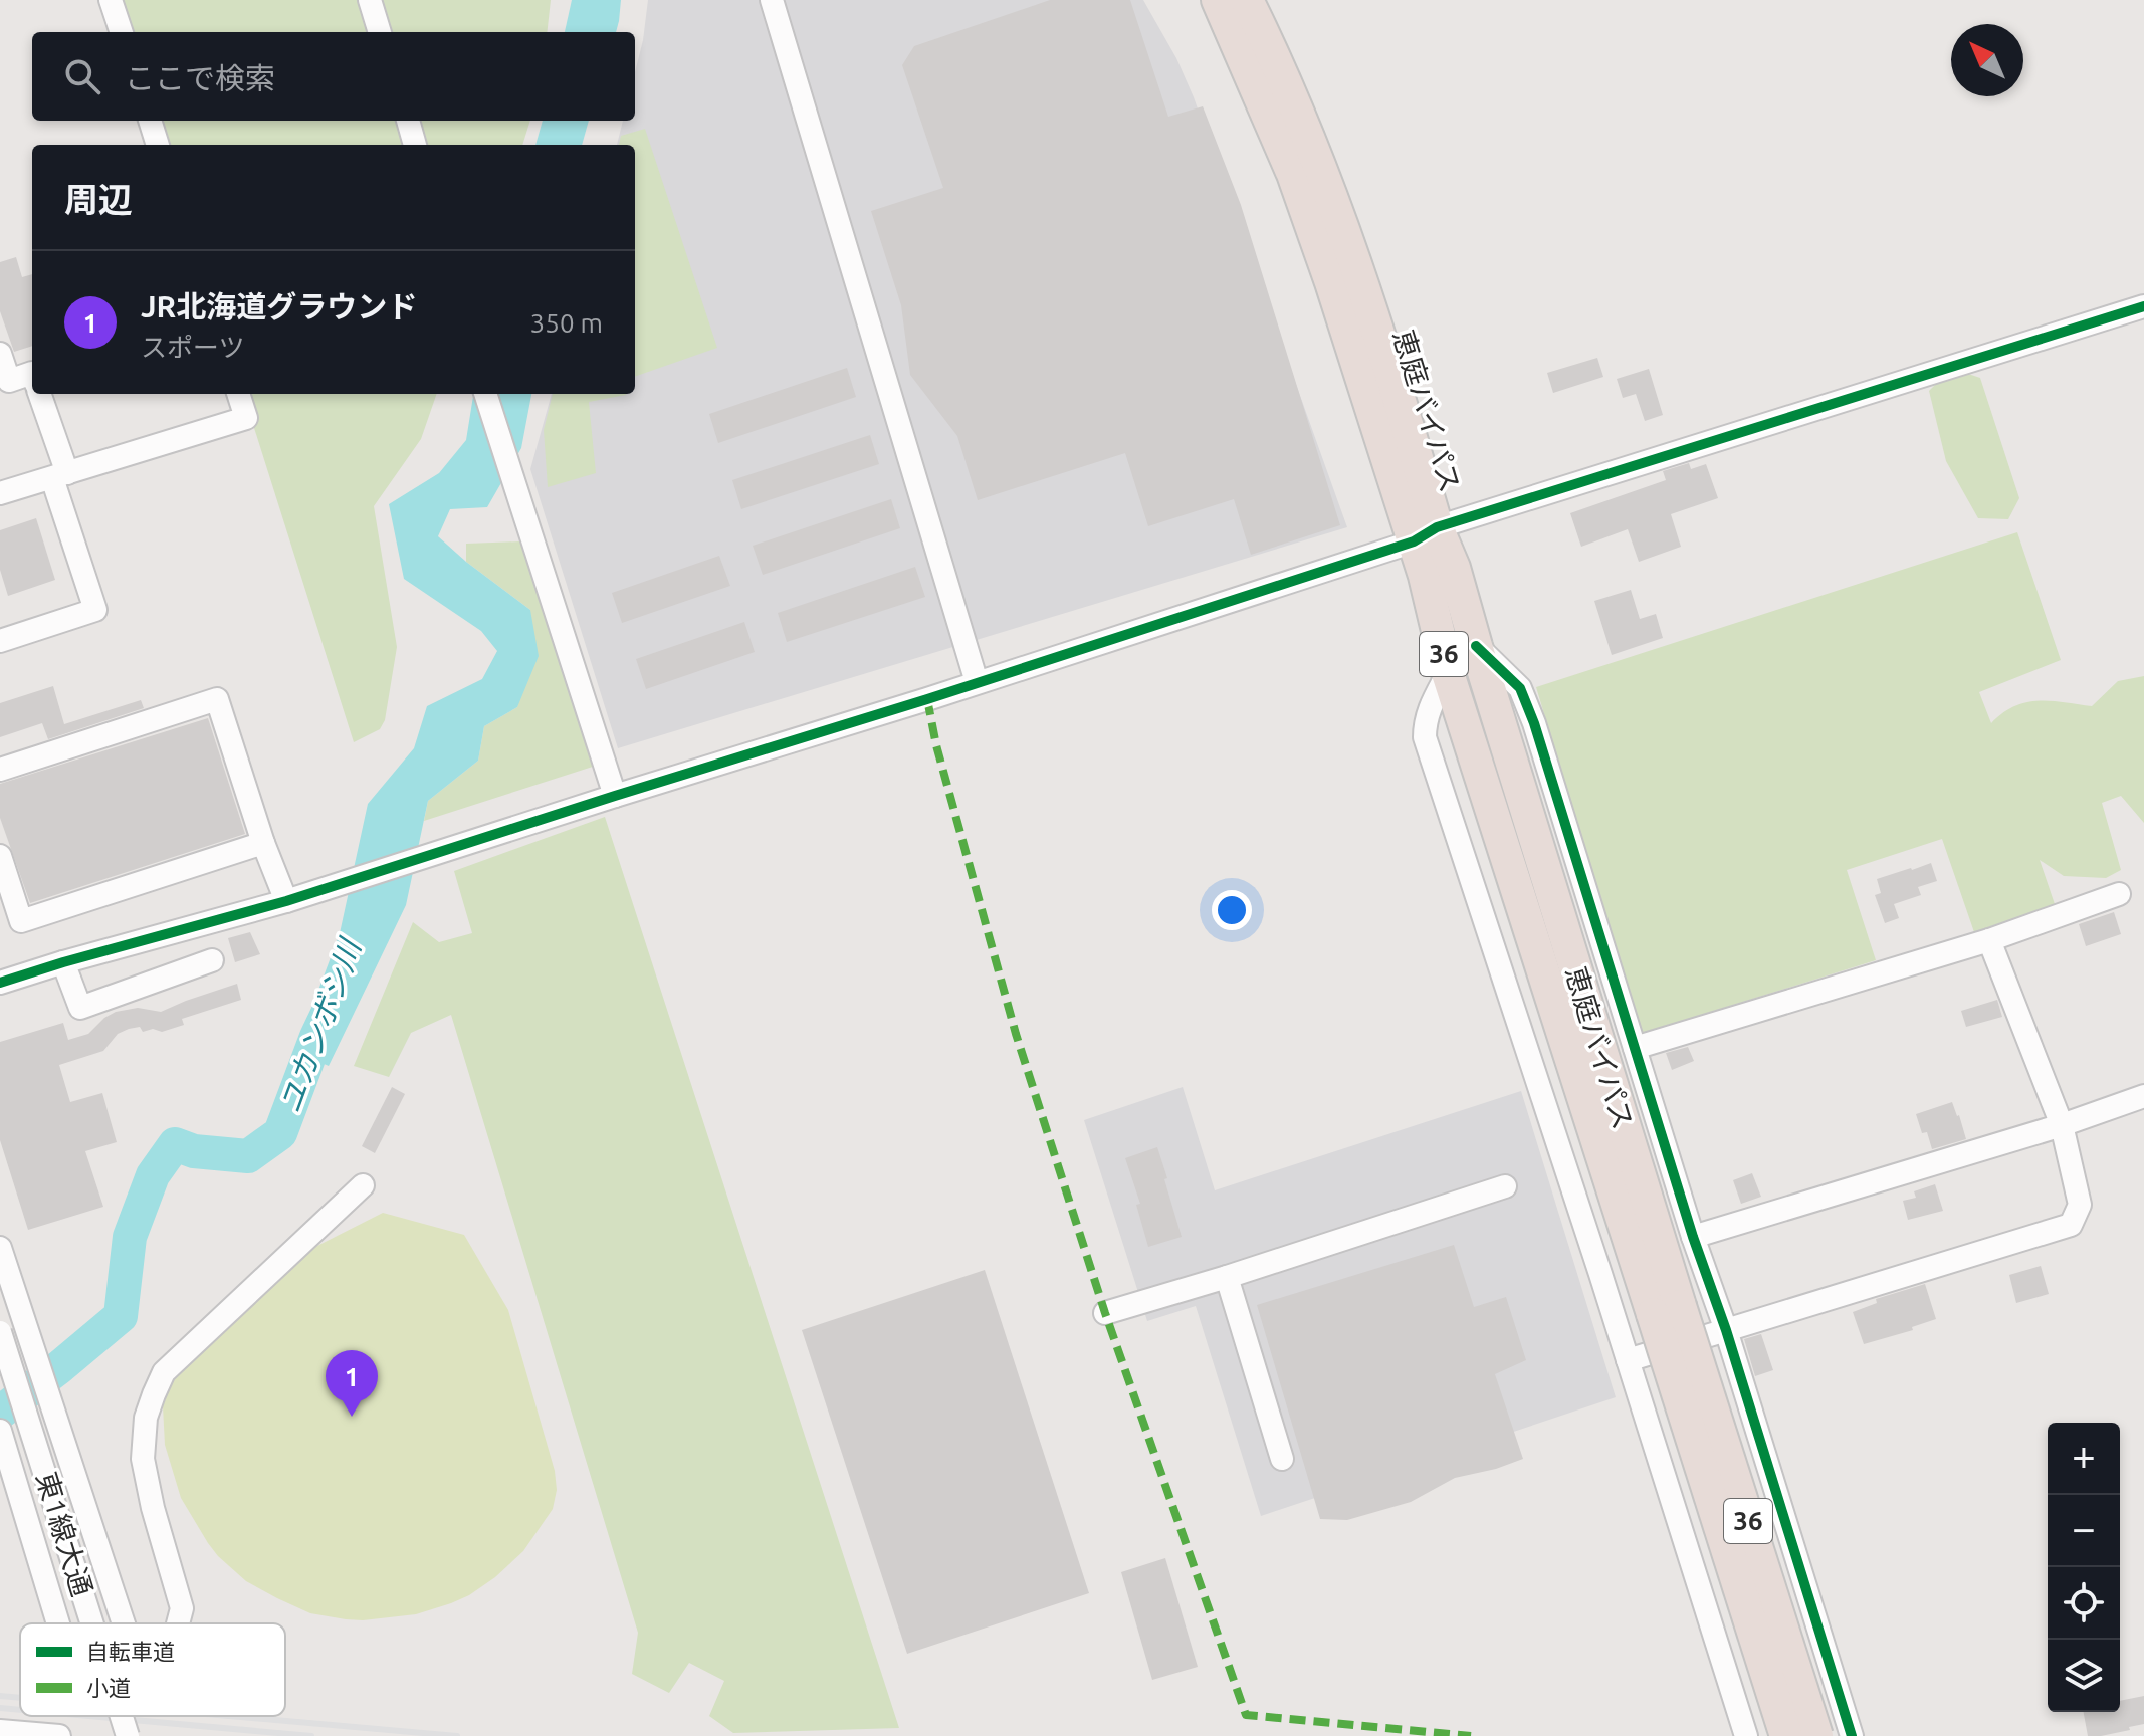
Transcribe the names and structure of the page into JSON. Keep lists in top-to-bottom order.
{
  "streets": {
    "highway": ["恵庭バイパス", "36"],
    "street": ["東1線大通"]
  },
  "water": ["ユカンボシ川"],
  "legend": ["自転車道", "小道"],
  "north": "top left",
  "page": {
    "search": "ここで検索",
    "heading": "周辺",
    "list": [
      {
        "mark": "1",
        "name": "JR北海道グラウンド",
        "note": "スポーツ",
        "value": "350 m"
      }
    ],
    "pins": "1",
    "map_buttons": ["+", "−"]
  }
}
